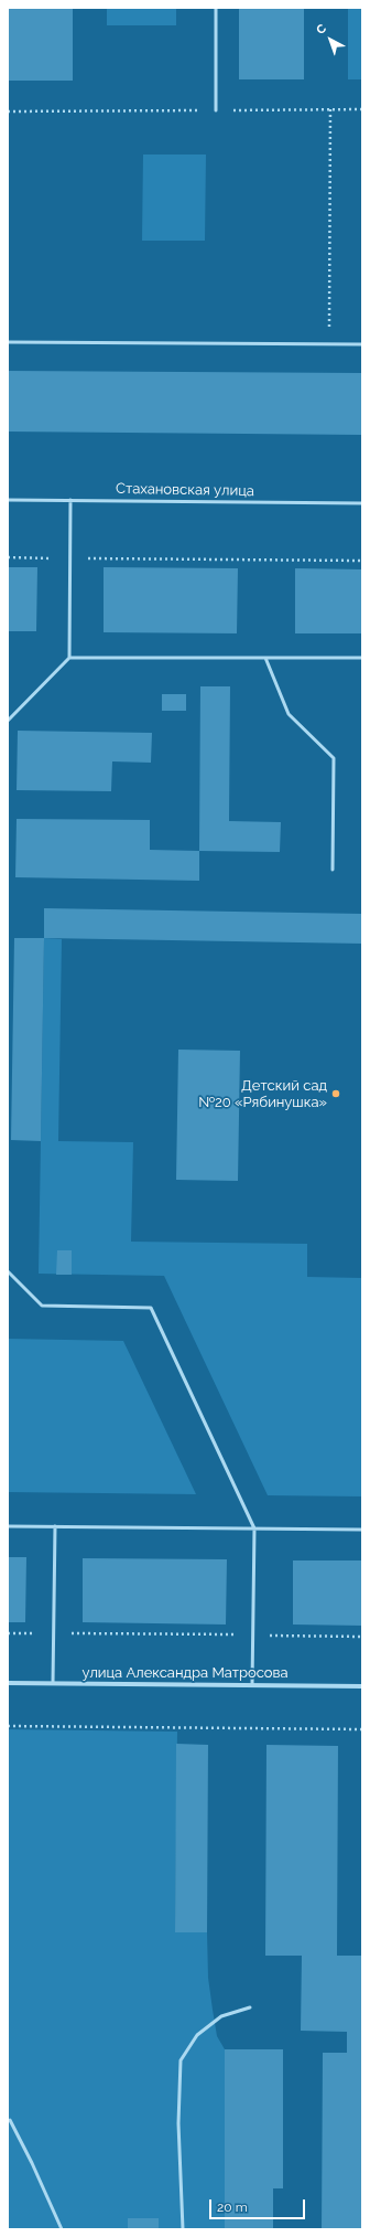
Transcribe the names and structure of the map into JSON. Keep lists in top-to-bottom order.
{
  "streets": {
    "street": ["улица Александра Матросова"],
    "lane": ["Стахановская улица"]
  },
  "places": ["Детский сад №20 «Рябинушка»"],
  "scale_bar": "20 m",
  "north": "top left"
}
